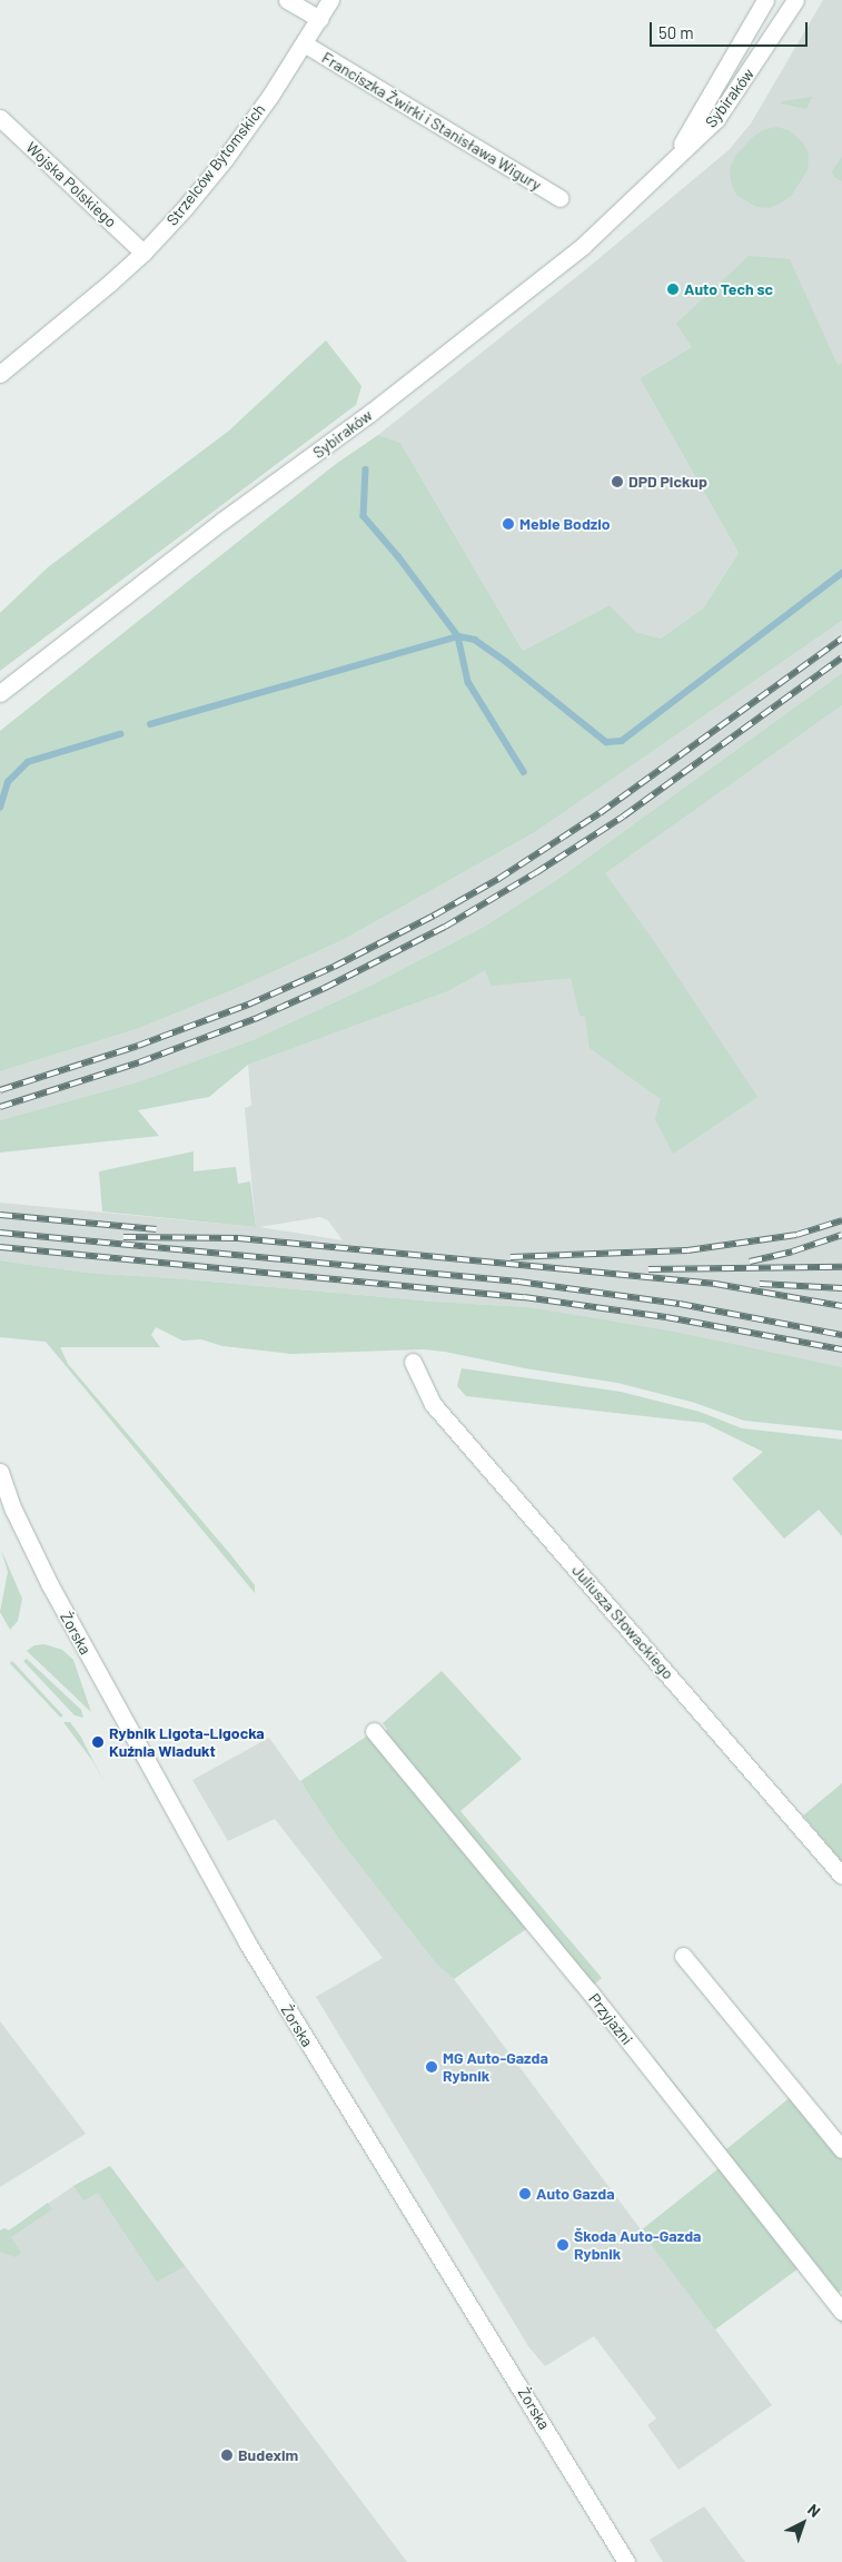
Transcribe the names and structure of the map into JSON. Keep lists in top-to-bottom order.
{
  "streets": {
    "street": [
      "Sybiraków",
      "Franciszka Żwirki i Stanisława Wigury",
      "Strzelców Bytomskich",
      "Wojska Polskiego",
      "Juliusza Słowackiego",
      "Żorska",
      "Przyjaźni"
    ]
  },
  "crossings": [
    ["Franciszka Żwirki i Stanisława Wigury", "Strzelców Bytomskich"],
    ["Strzelców Bytomskich", "Wojska Polskiego"]
  ],
  "places": [
    "Auto Tech sc",
    "DPD Pickup",
    "Meble Bodzio",
    "Rybnik Ligota-Ligocka Kuźnia Wiadukt",
    "MG Auto-Gazda Rybnik",
    "Auto Gazda",
    "Škoda Auto-Gazda Rybnik",
    "Budexim"
  ],
  "scale_bar": "50 m",
  "north": "top right"
}
